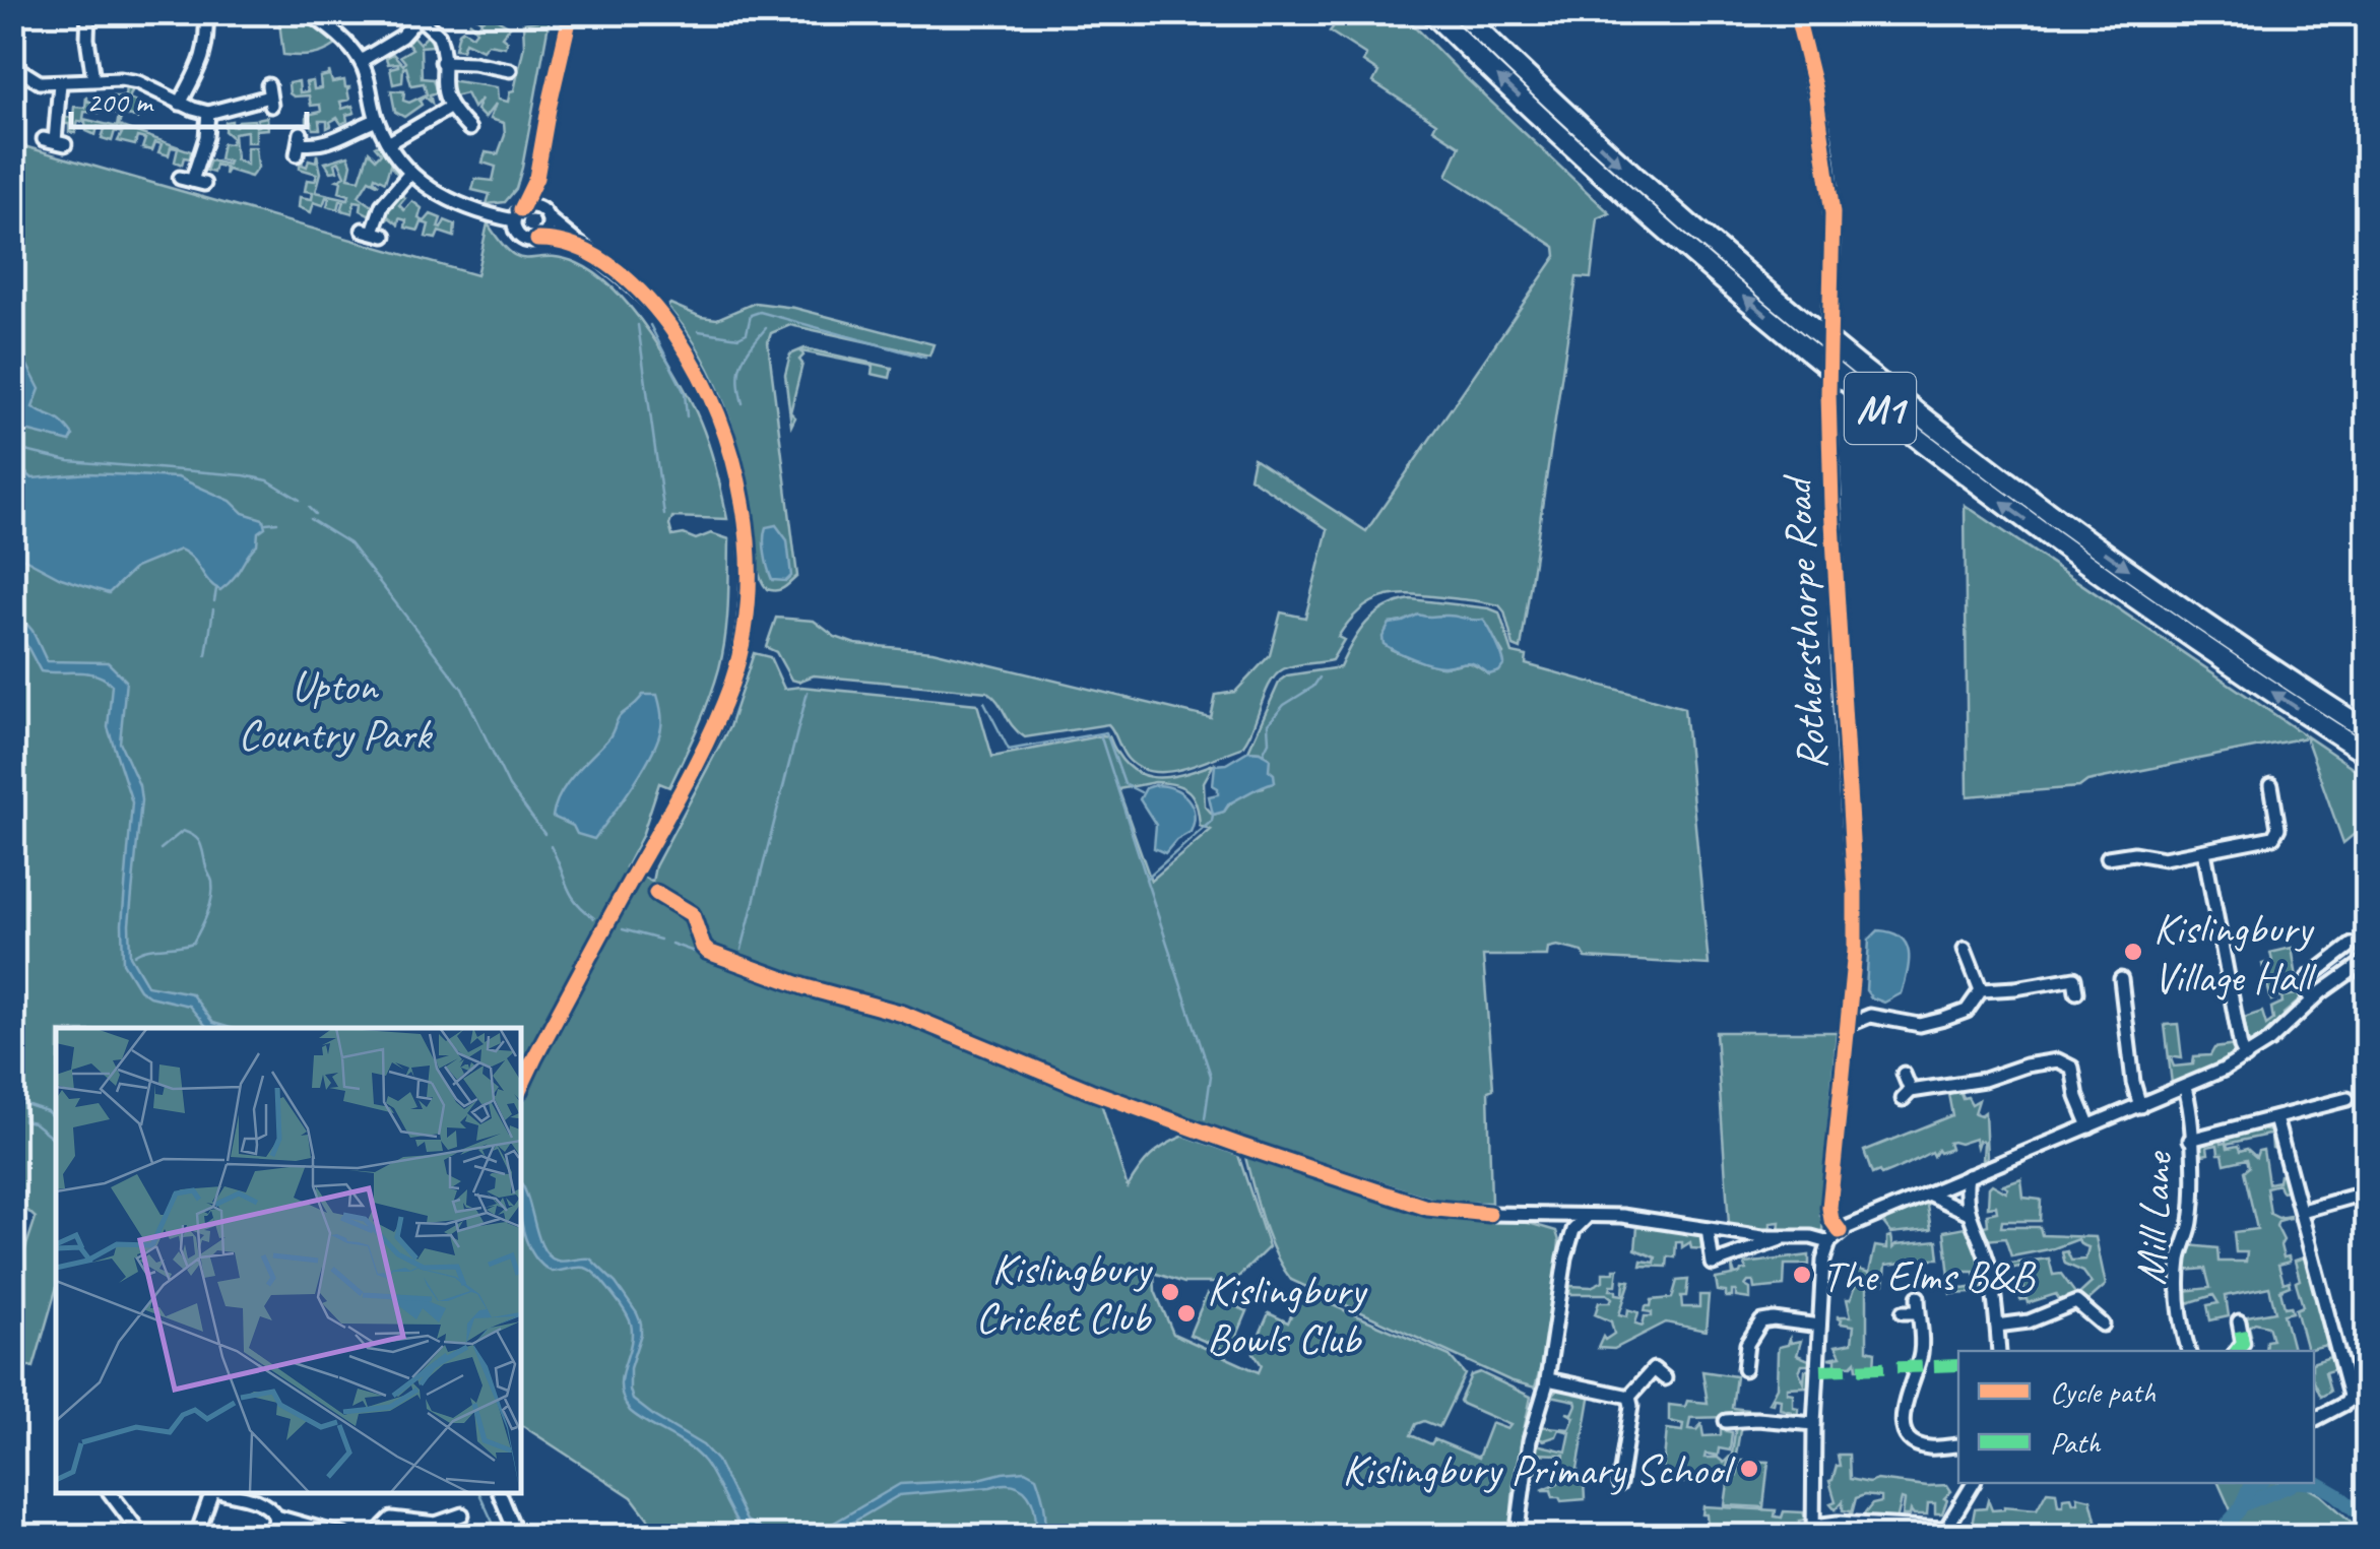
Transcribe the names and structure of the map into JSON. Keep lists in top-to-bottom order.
{
  "streets": {
    "highway": ["M1"],
    "street": ["Rothersthorpe Road", "Mill Lane"]
  },
  "parks": ["Upton Country Park"],
  "places": [
    "Kislingbury Village Hall",
    "The Elms B&B",
    "Kislingbury Cricket Club",
    "Kislingbury Bowls Club",
    "Kislingbury Primary School"
  ],
  "legend": ["Cycle path", "Path"],
  "scale_bar": "200 m"
}
